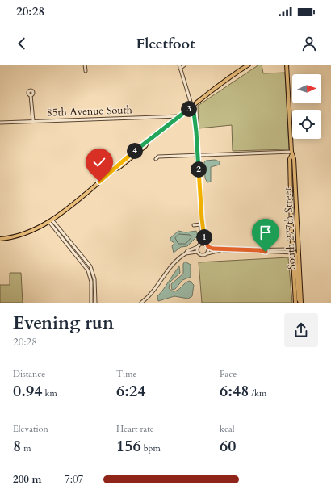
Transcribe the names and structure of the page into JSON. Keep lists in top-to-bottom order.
{
  "streets": {
    "main road": ["South 277th Street"],
    "street": ["85th Avenue South"]
  },
  "north": "right",
  "page": {
    "status": "20:28",
    "header": "Fleetfoot",
    "pins": [
      "3",
      "4",
      "2",
      "1"
    ],
    "heading": ["Evening run", "20:28"],
    "stats": [
      ["Distance", "0.94 km"],
      ["Time", "6:24"],
      ["Pace", "6:48 /km"],
      ["Elevation", "8 m"],
      ["Heart rate", "156 bpm"],
      ["kcal", "60"]
    ],
    "list": [
      {
        "name": "200 m",
        "note": "7:07"
      }
    ]
  }
}
